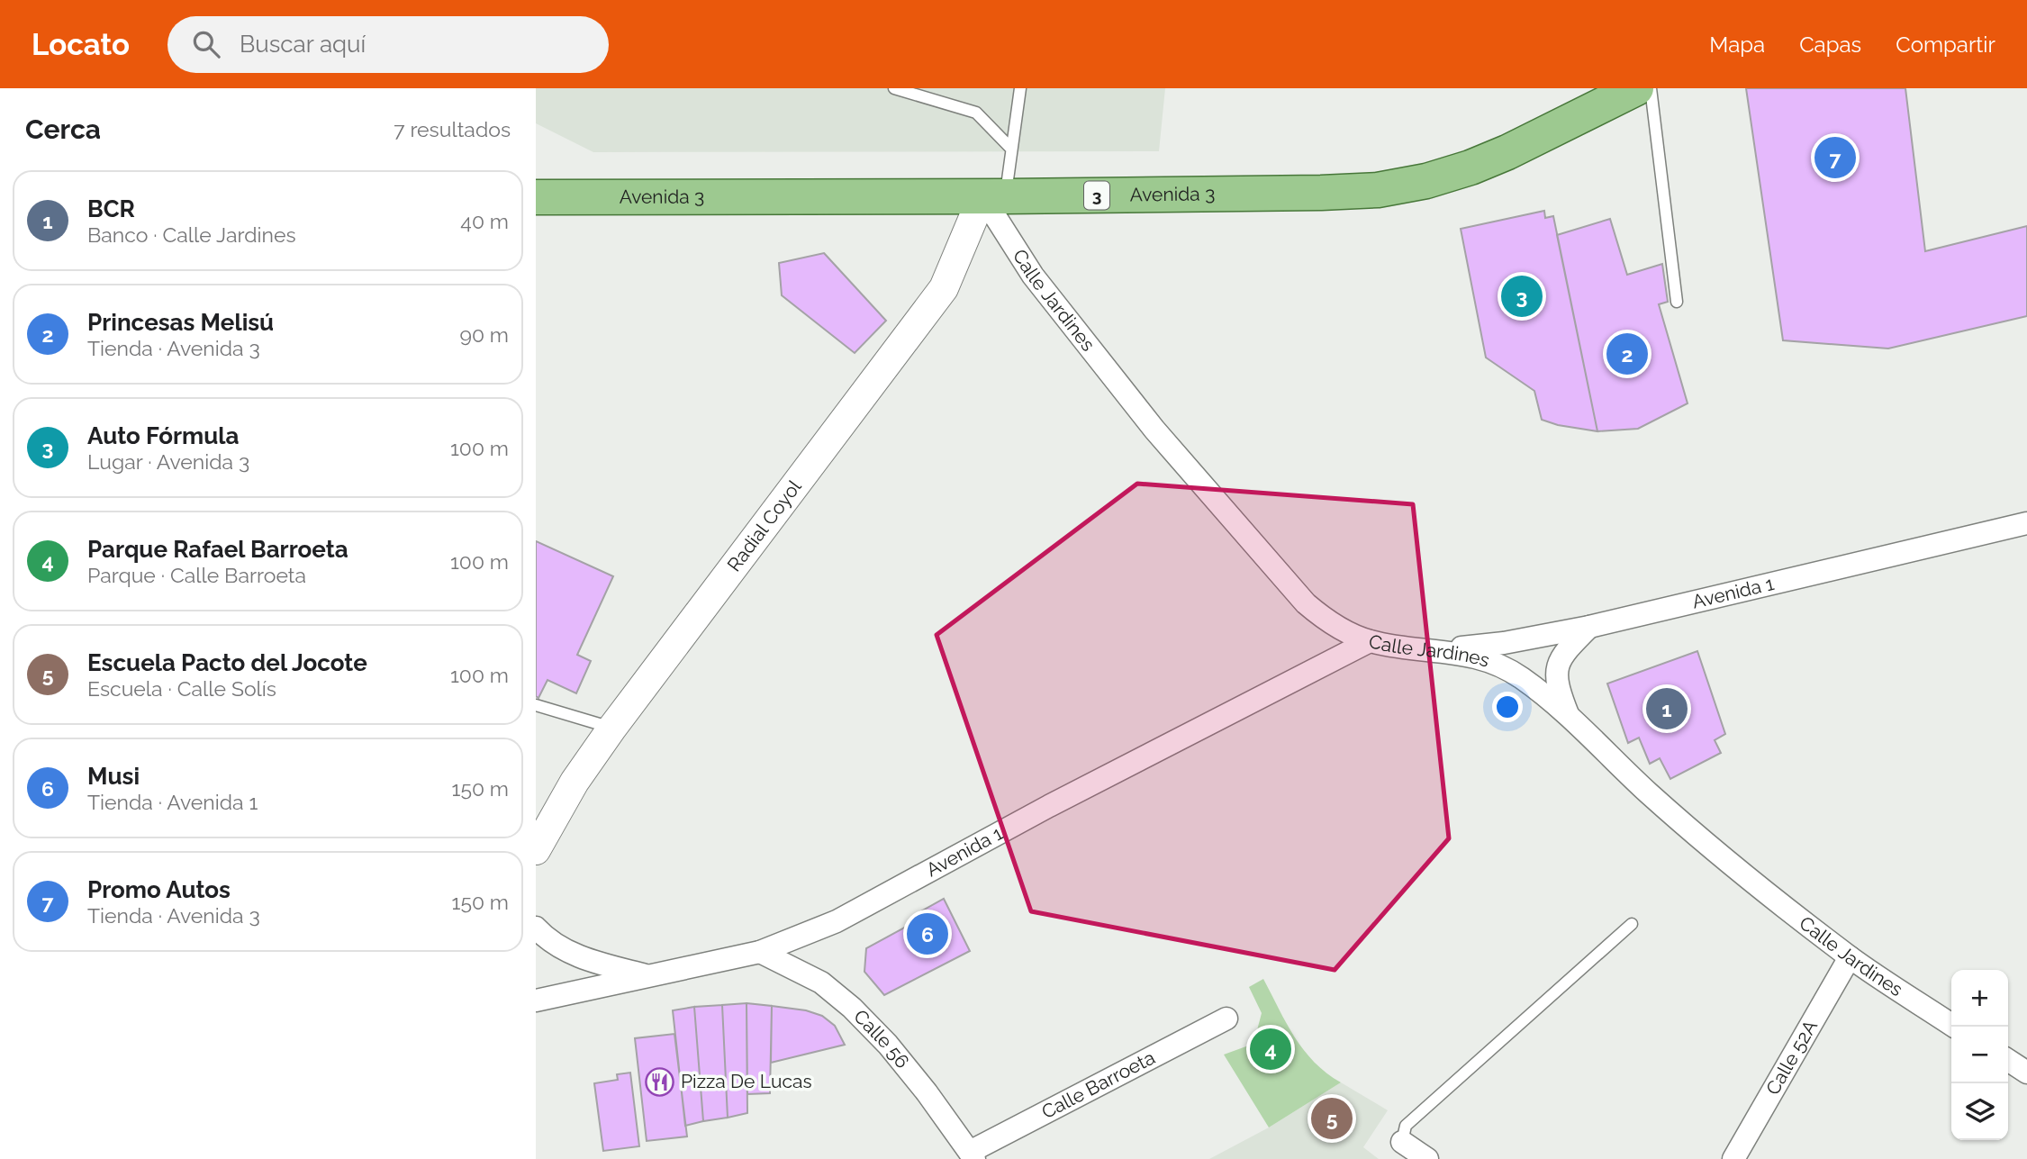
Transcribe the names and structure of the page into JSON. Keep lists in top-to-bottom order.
{
  "streets": {
    "main road": ["Avenida 3", "3"],
    "street": [
      "Calle Jardines",
      "Radial Coyol",
      "Avenida 1",
      "Calle 56",
      "Calle 52A",
      "Calle Barroeta"
    ]
  },
  "crossings": [
    ["Avenida 3", "Calle Jardines"],
    ["Avenida 3", "Radial Coyol"],
    ["Calle Jardines", "Radial Coyol"],
    ["Calle Jardines", "Avenida 1"],
    ["Calle Jardines", "Calle 52A"],
    ["Avenida 1", "Calle 56"],
    ["Calle 56", "Calle Barroeta"]
  ],
  "places": {
    "restaurant": ["Pizza De Lucas"]
  },
  "page": {
    "header": "Locato",
    "search": "Buscar aquí",
    "nav": ["Mapa", "Capas", "Compartir"],
    "heading": ["Cerca", "7 resultados"],
    "pins": [
      "7",
      "3",
      "2",
      "1",
      "6",
      "4",
      "5"
    ],
    "list": [
      {
        "mark": "1",
        "name": "BCR",
        "note": "Banco · Calle Jardines",
        "value": "40 m"
      },
      {
        "mark": "2",
        "name": "Princesas Melisú",
        "note": "Tienda · Avenida 3",
        "value": "90 m"
      },
      {
        "mark": "3",
        "name": "Auto Fórmula",
        "note": "Lugar · Avenida 3",
        "value": "100 m"
      },
      {
        "mark": "4",
        "name": "Parque Rafael Barroeta",
        "note": "Parque · Calle Barroeta",
        "value": "100 m"
      },
      {
        "mark": "5",
        "name": "Escuela Pacto del Jocote",
        "note": "Escuela · Calle Solís",
        "value": "100 m"
      },
      {
        "mark": "6",
        "name": "Musi",
        "note": "Tienda · Avenida 1",
        "value": "150 m"
      },
      {
        "mark": "7",
        "name": "Promo Autos",
        "note": "Tienda · Avenida 3",
        "value": "150 m"
      }
    ],
    "map_buttons": ["+", "−"]
  }
}
